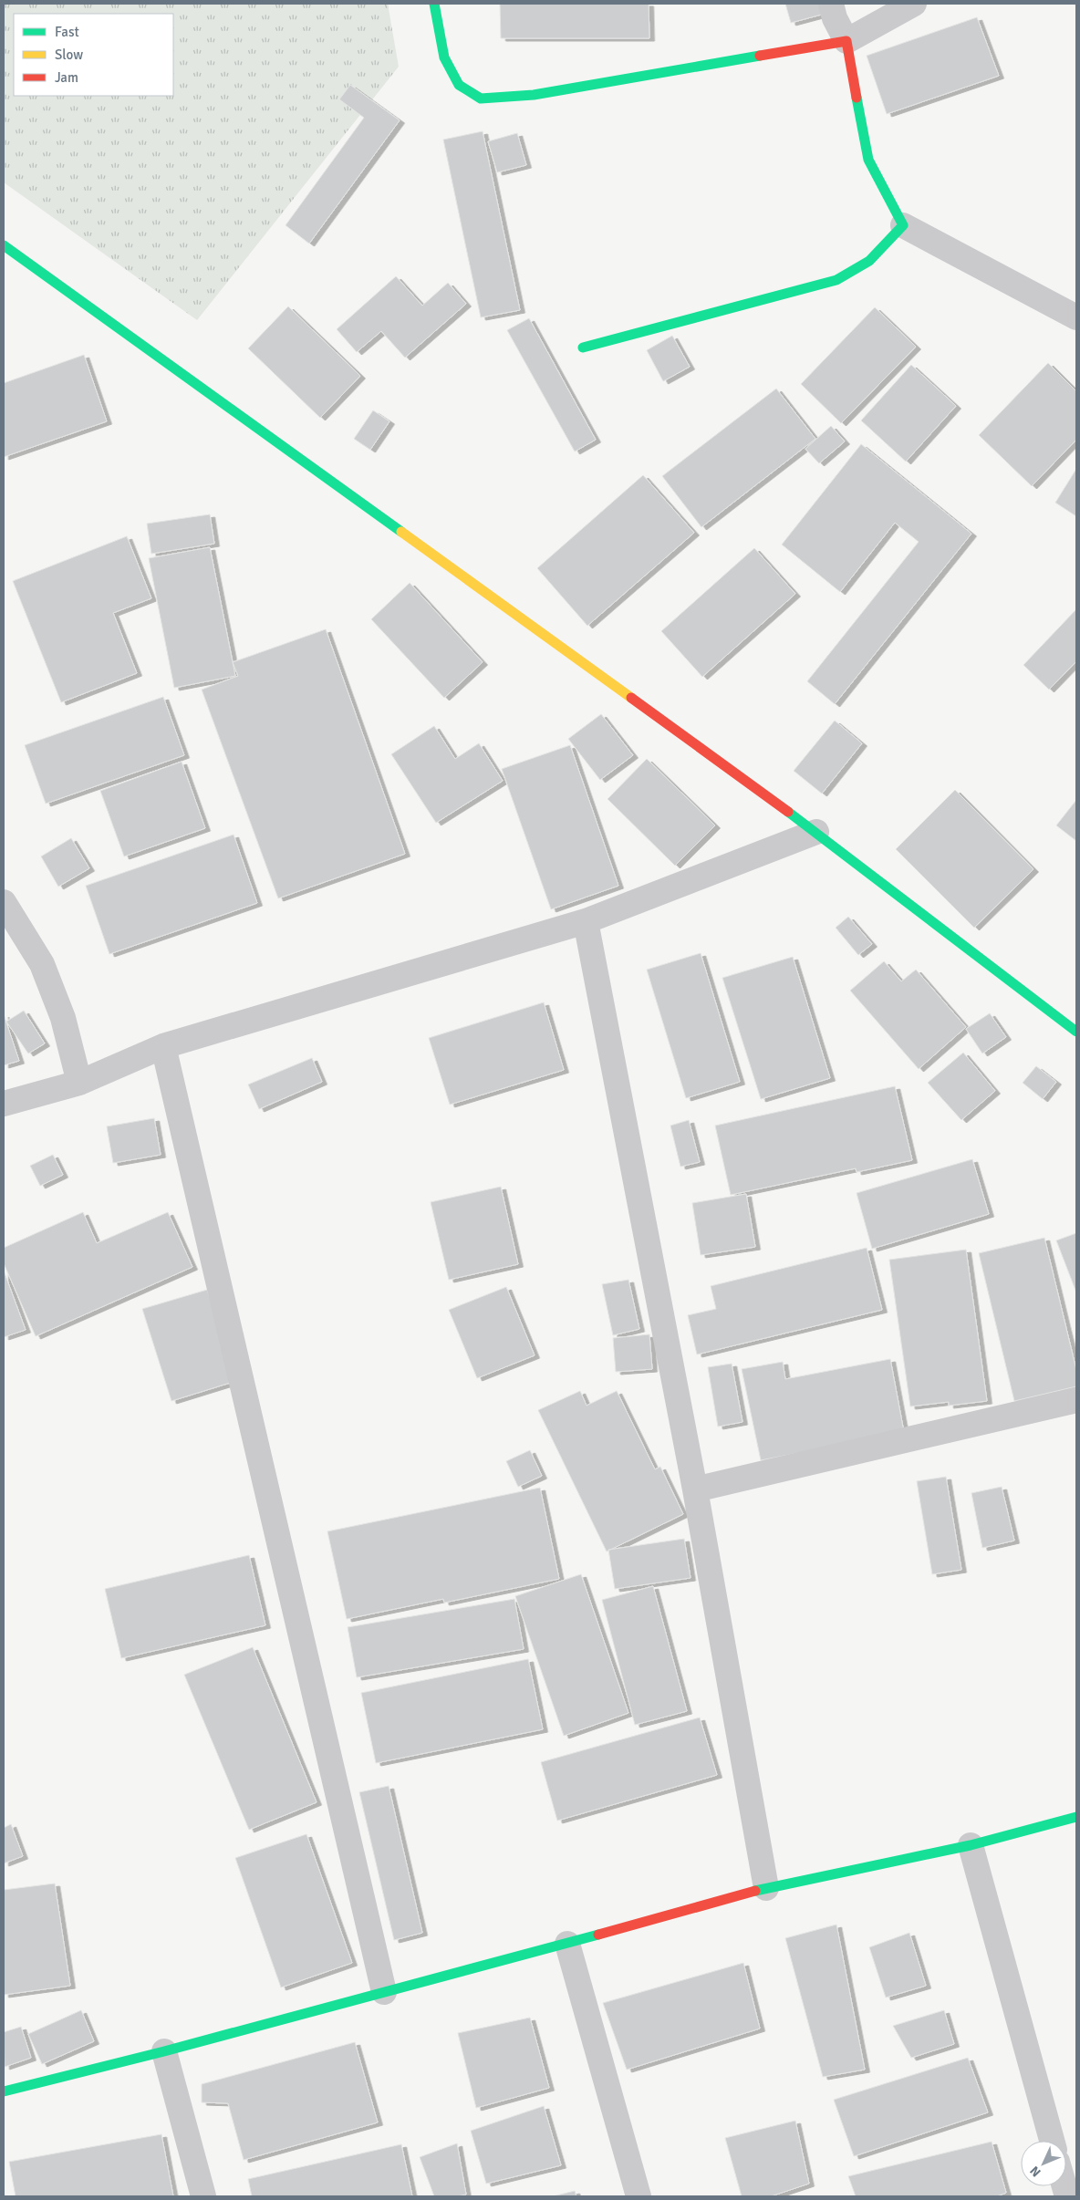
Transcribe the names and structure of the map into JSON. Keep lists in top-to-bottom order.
{
  "legend": ["Fast", "Slow", "Jam"],
  "north": "bottom left"
}
